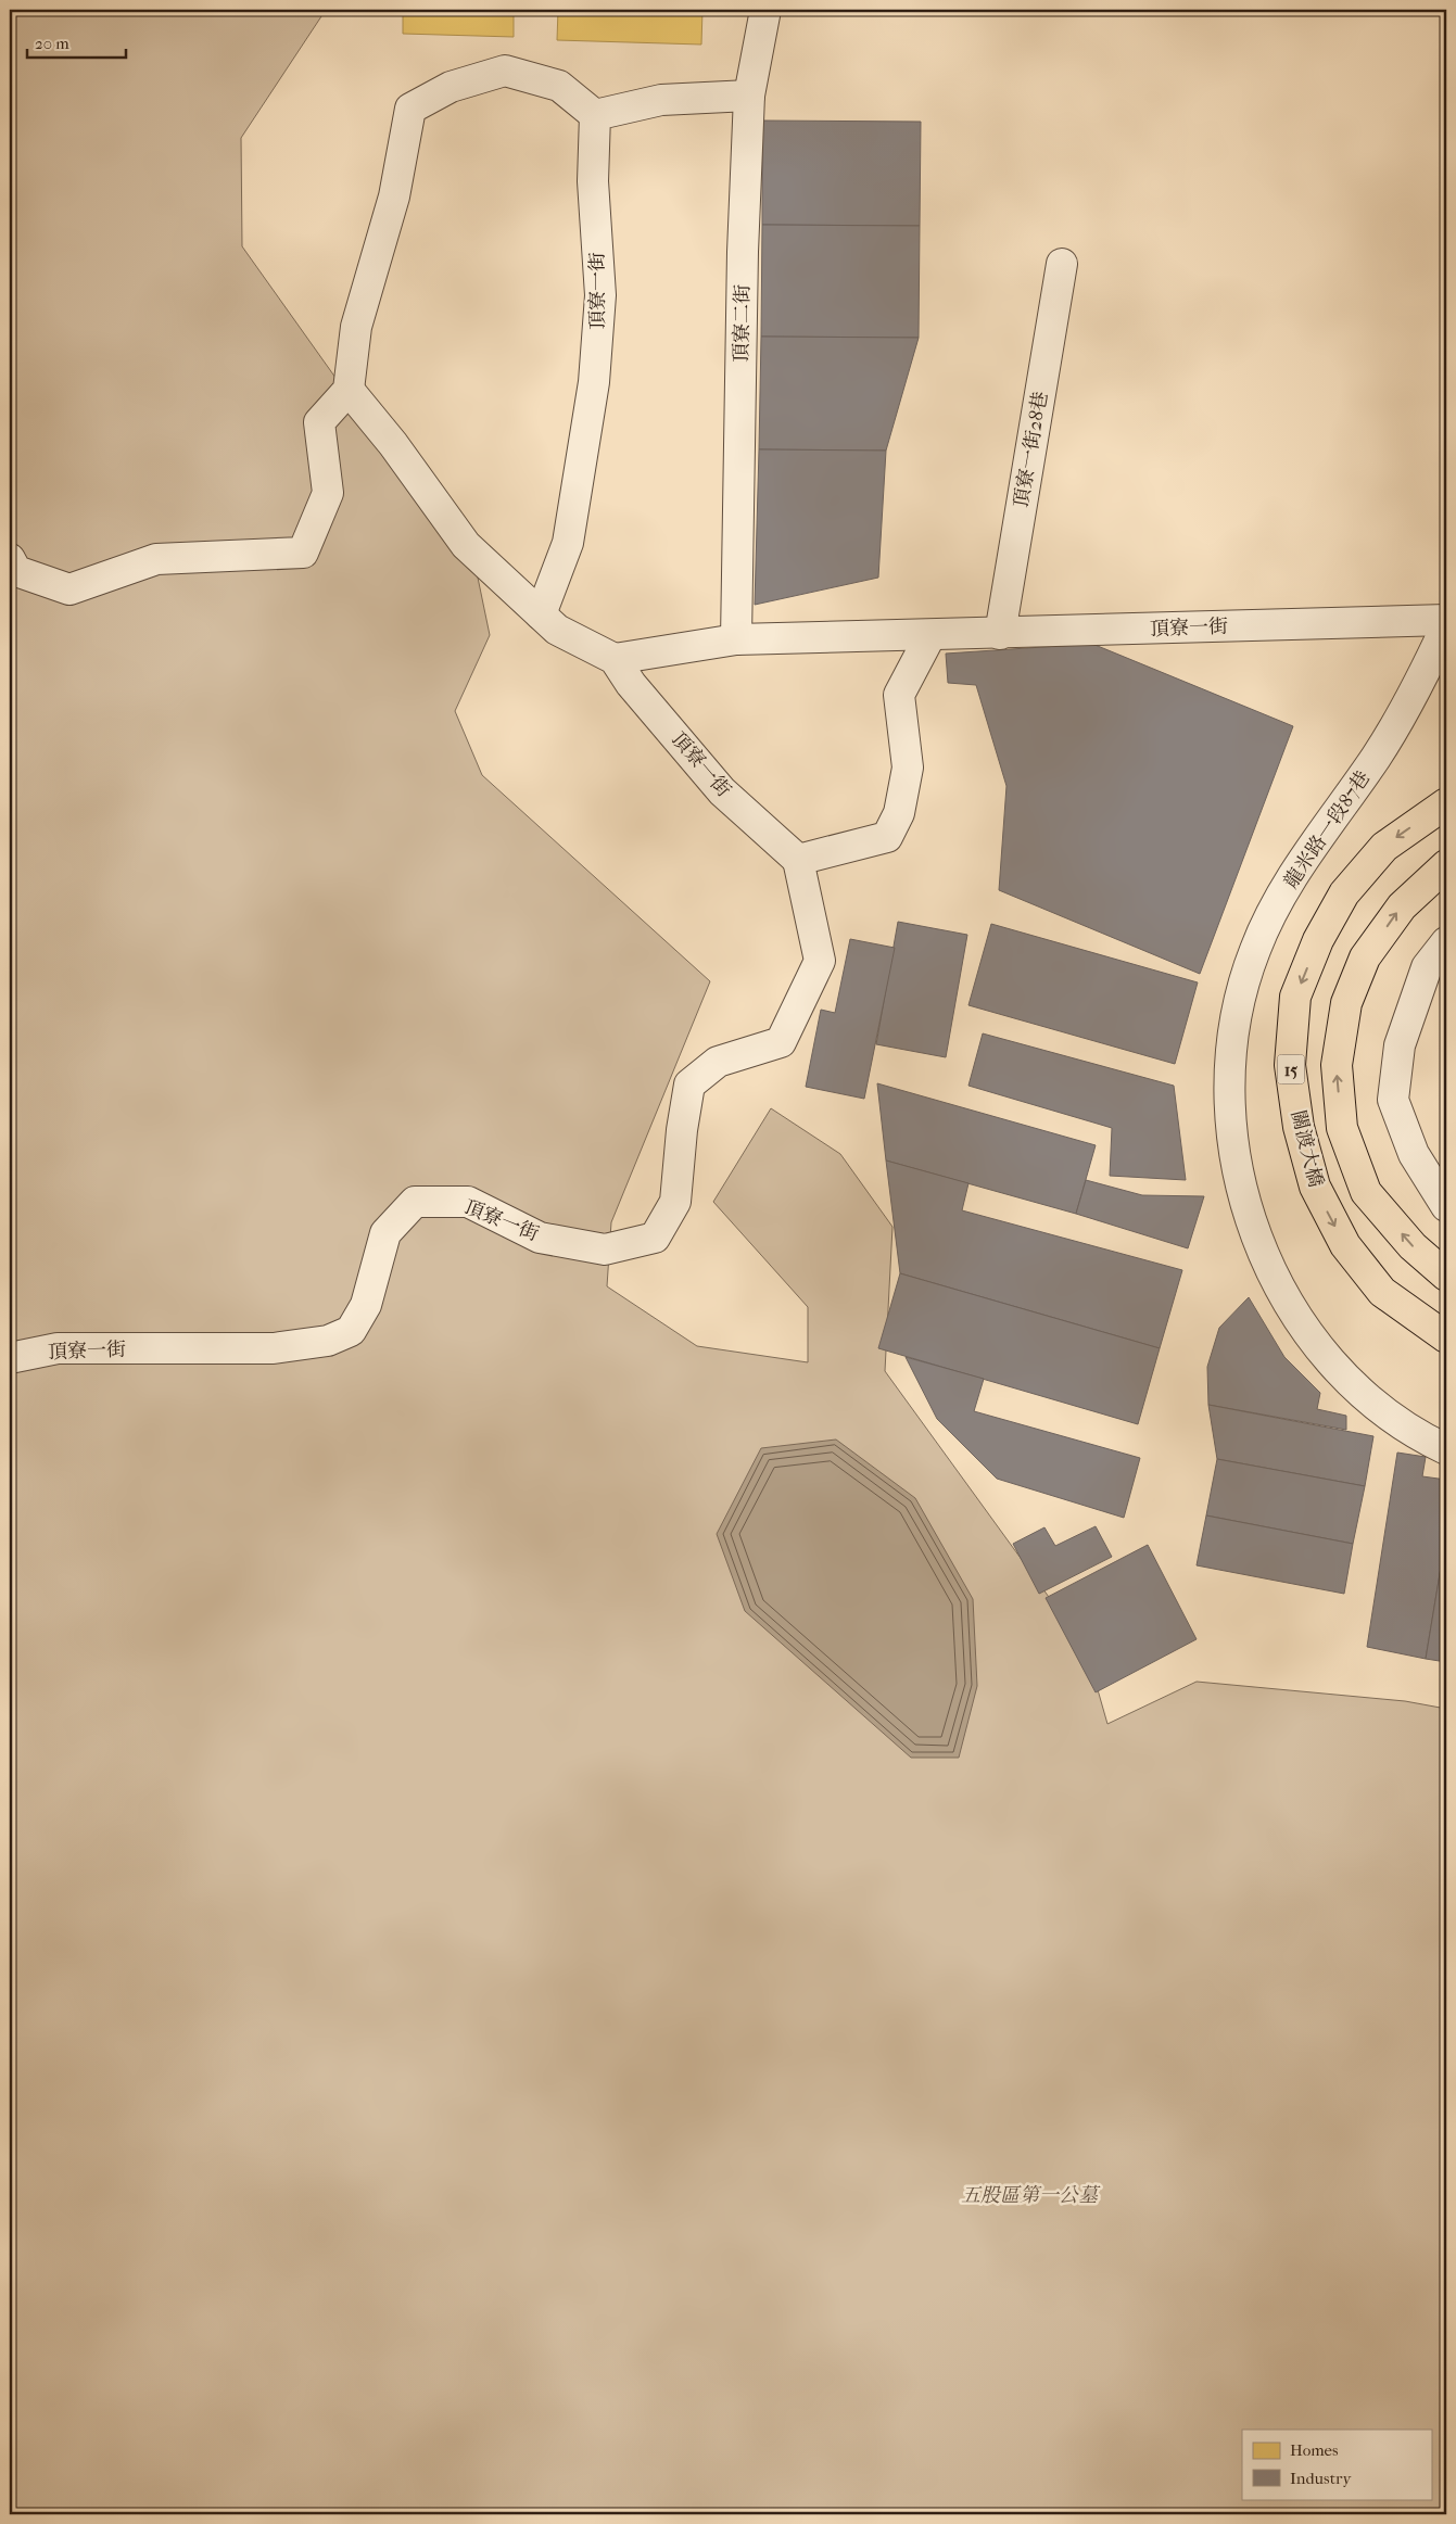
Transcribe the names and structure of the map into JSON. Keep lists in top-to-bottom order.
{
  "streets": {
    "main road": ["15", "關渡大橋"],
    "street": [
      "頂寮一街",
      "頂寮二街",
      "頂寮一街28巷",
      "龍米路一段87巷"
    ]
  },
  "crossings": [
    ["頂寮一街", "頂寮二街"],
    ["頂寮一街", "頂寮一街28巷"]
  ],
  "one_way": ["關渡大橋"],
  "parks": ["五股區第一公墓"],
  "legend": ["Homes", "Industry"],
  "scale_bar": "20 m"
}
